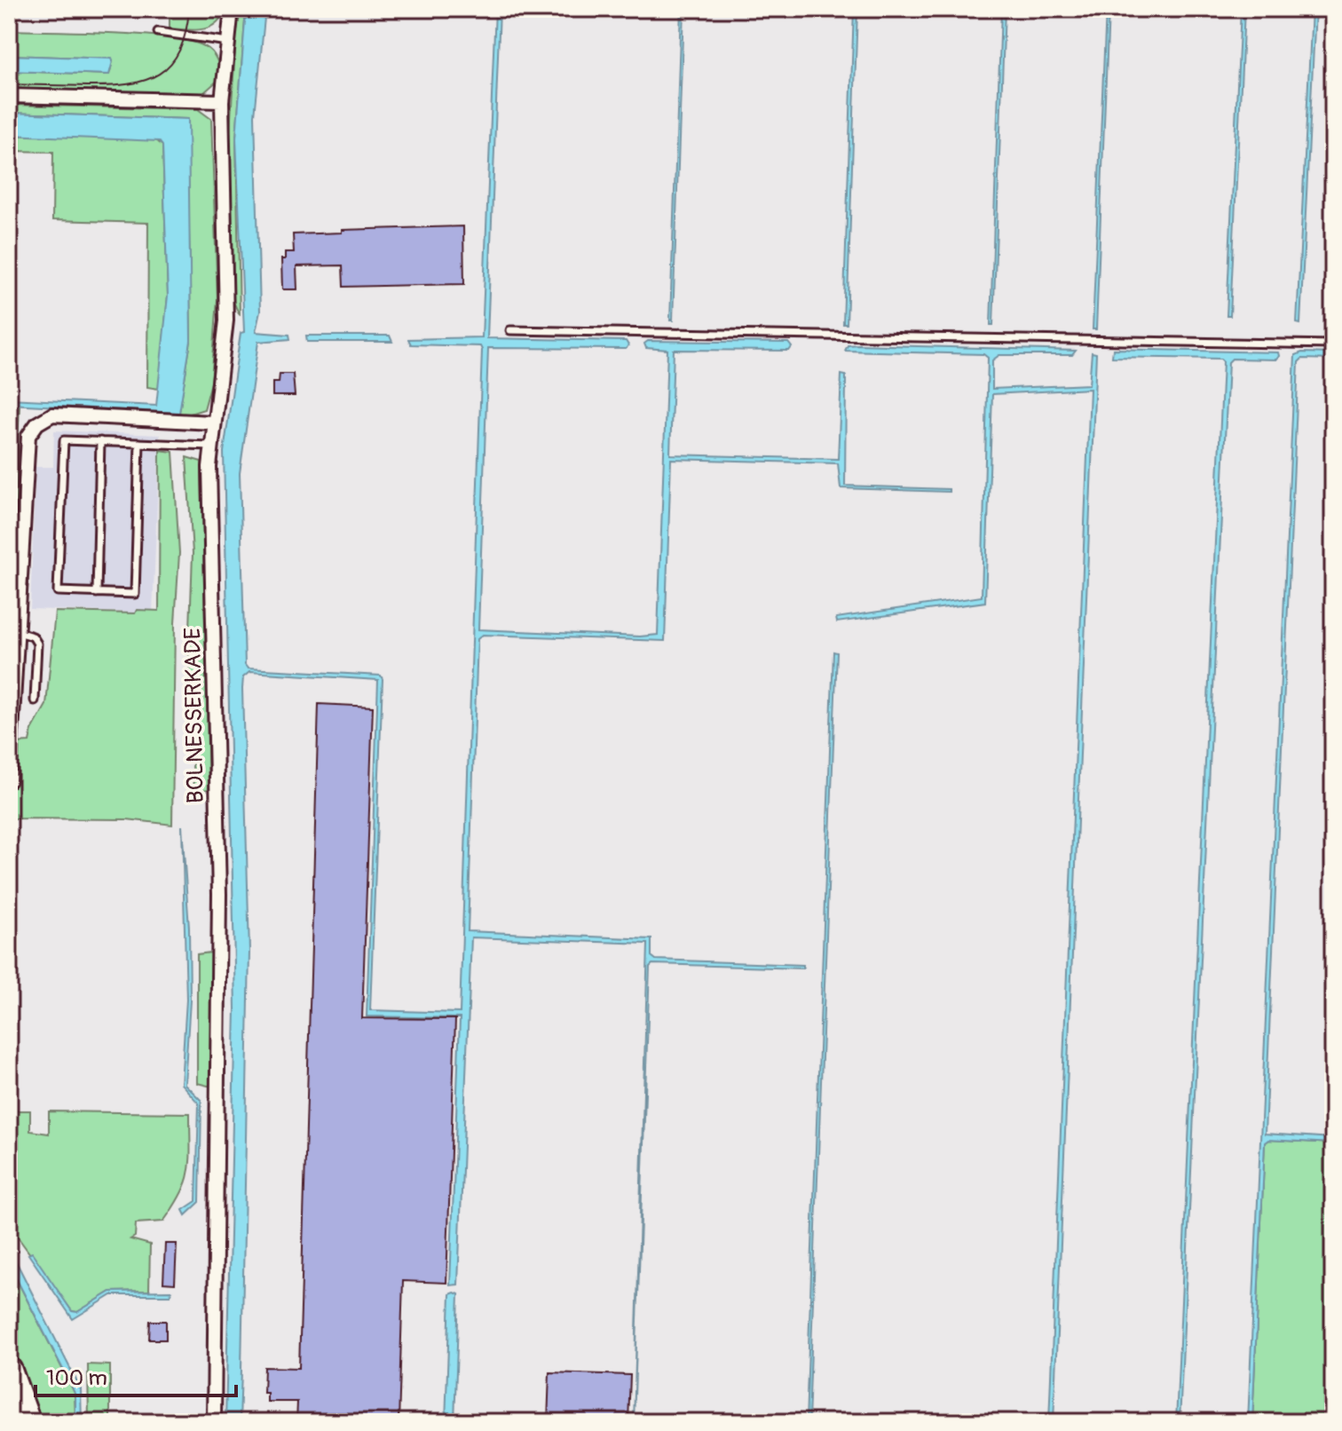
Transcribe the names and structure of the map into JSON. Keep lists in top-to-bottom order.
{
  "streets": {
    "street": ["BOLNESSERKADE"]
  },
  "scale_bar": "100 m"
}
